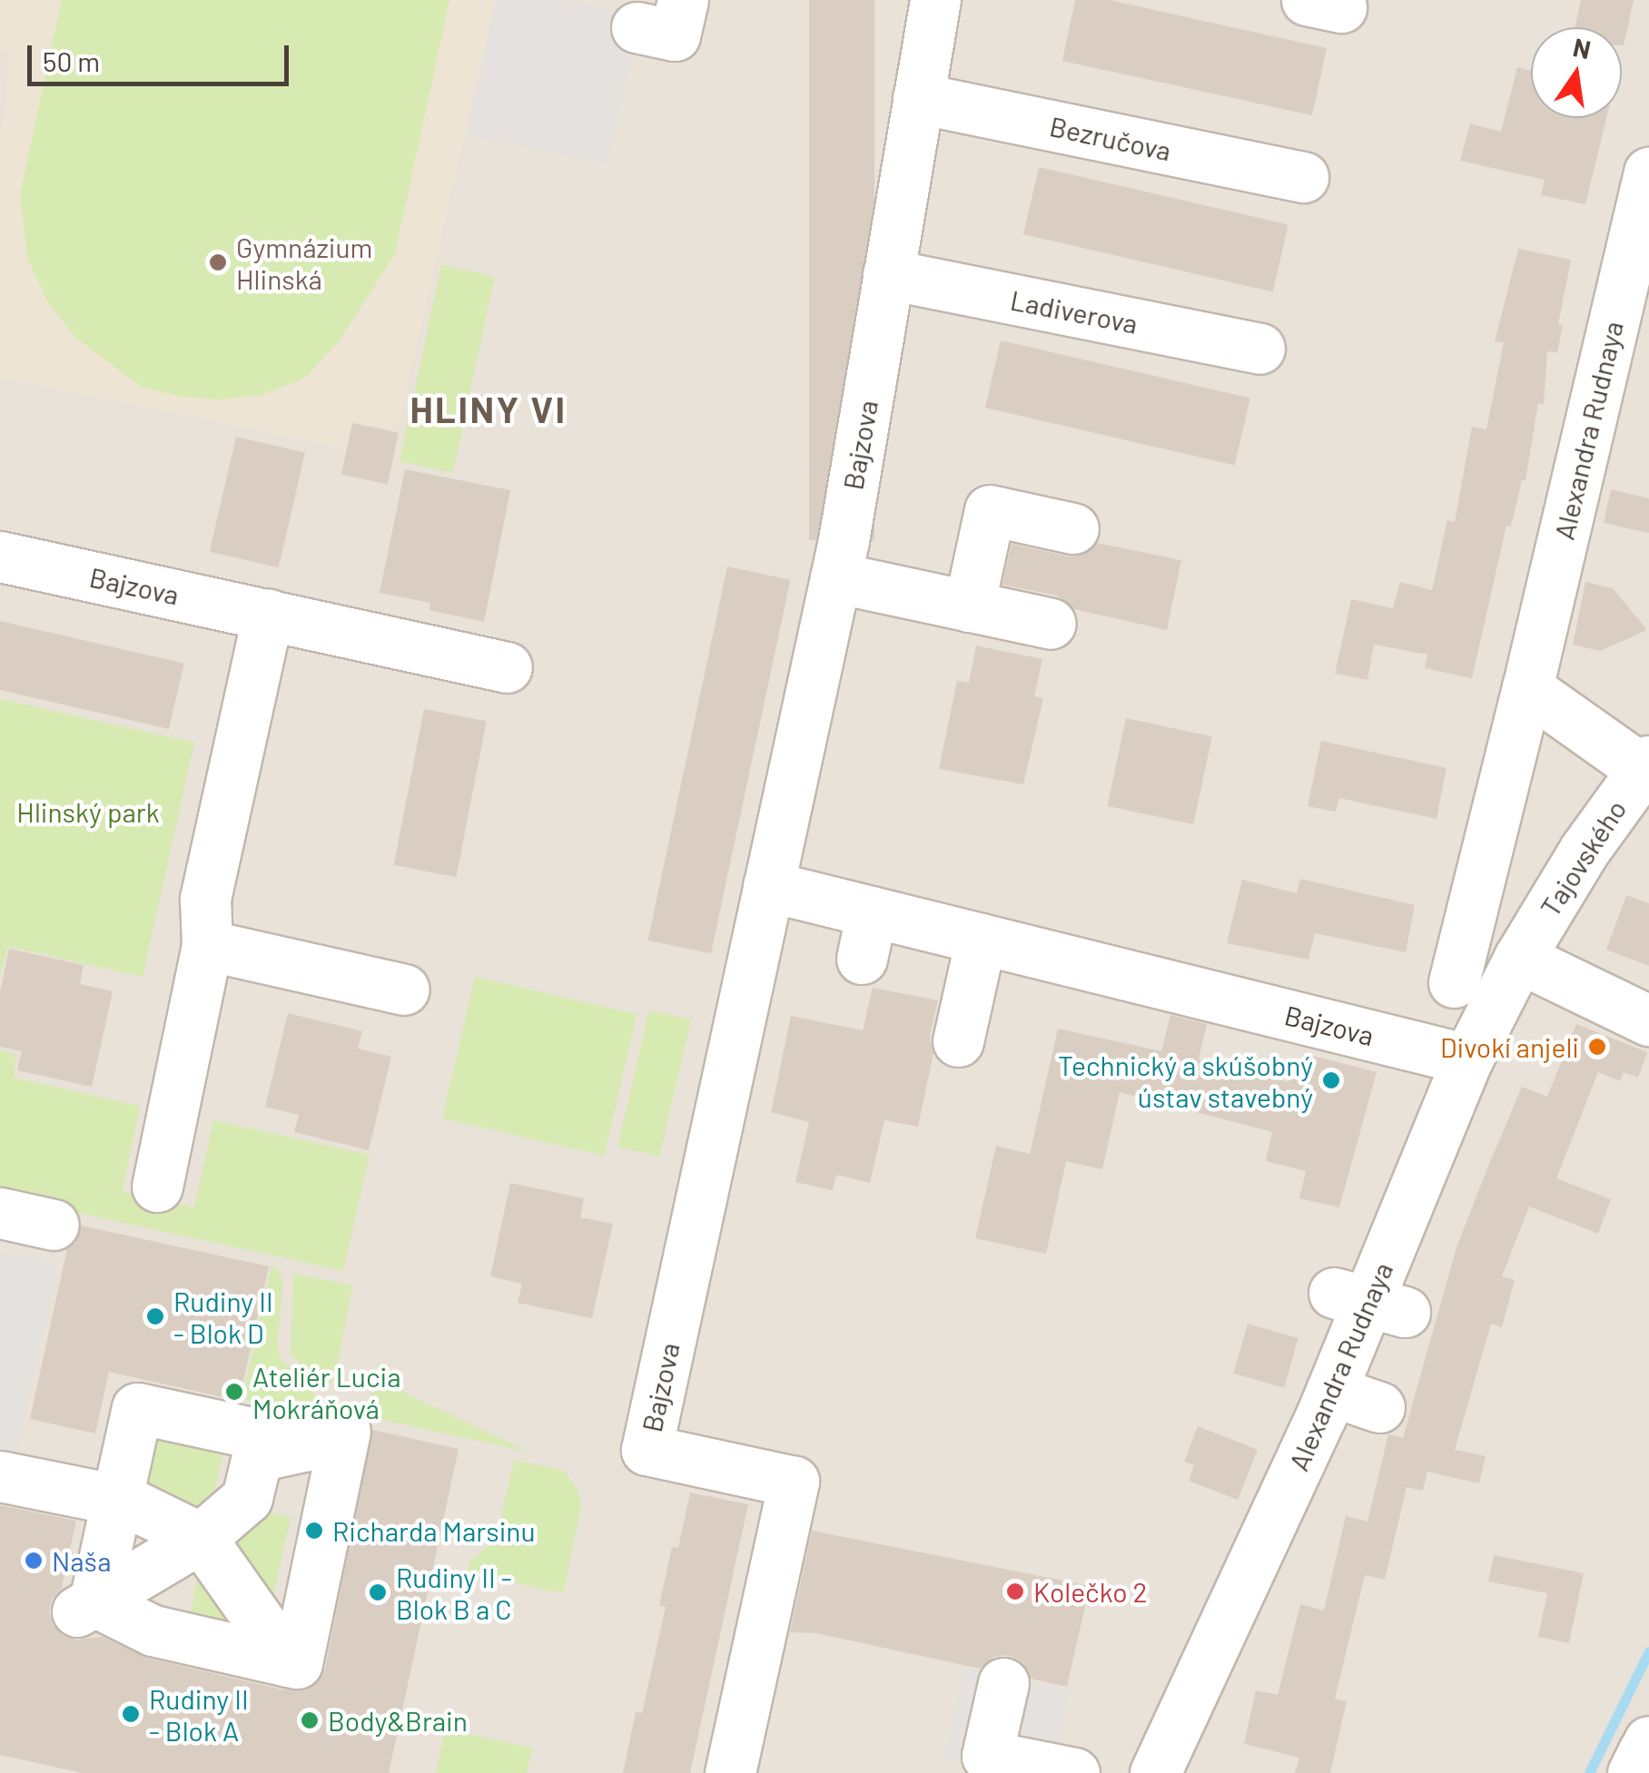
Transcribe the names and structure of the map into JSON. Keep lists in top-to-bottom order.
{
  "streets": {
    "street": [
      "Bezručova",
      "Ladiverova",
      "Alexandra Rudnaya",
      "Bajzova",
      "Tajovského"
    ]
  },
  "crossings": [
    ["Bezručova", "Bajzova"],
    ["Ladiverova", "Bajzova"],
    ["Alexandra Rudnaya", "Bajzova"],
    ["Alexandra Rudnaya", "Tajovského"]
  ],
  "districts": ["HLINY VI"],
  "parks": ["Hlinský park"],
  "places": [
    "Gymnázium Hlinská",
    "Divokí anjeli",
    "Technický a skúšobný ústav stavebný",
    "Rudiny II - Blok D",
    "Ateliér Lucia Mokráňová",
    "Richarda Marsinu",
    "Naša",
    "Kolečko 2",
    "Rudiny II - Blok B a C",
    "Rudiny II - Blok A",
    "Body&Brain"
  ],
  "scale_bar": "50 m",
  "north": "top"
}
